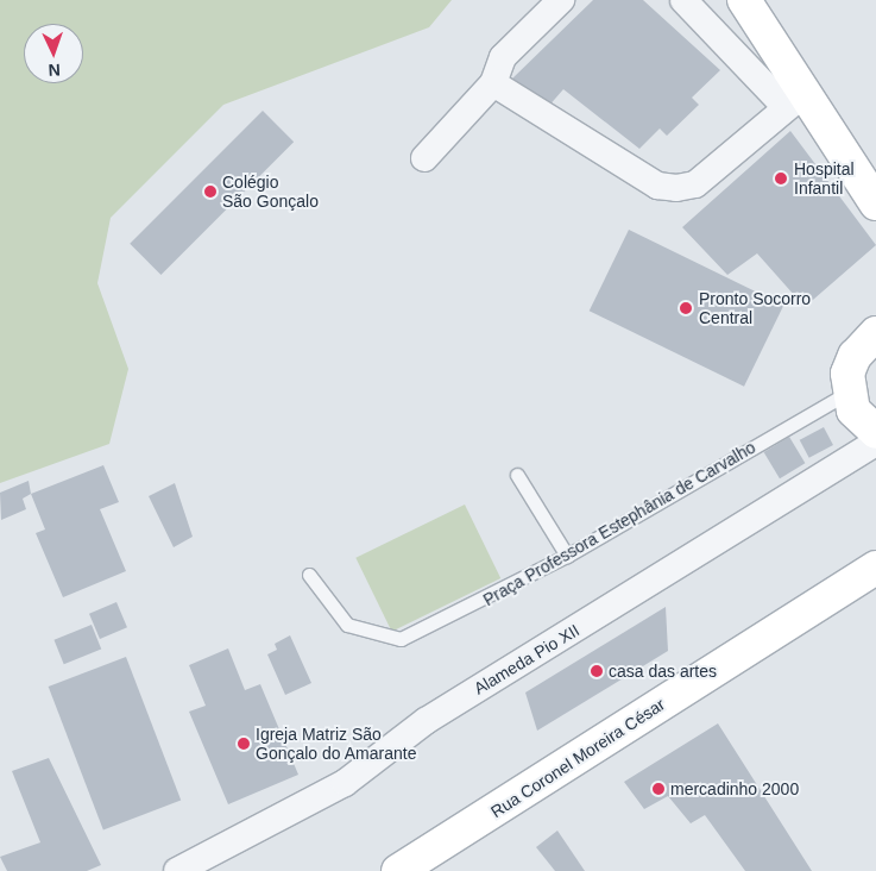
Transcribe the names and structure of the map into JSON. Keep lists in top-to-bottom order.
{
  "streets": {
    "main road": ["Rua Coronel Moreira César"],
    "street": ["Alameda Pio XII"],
    "lane": ["Praça Professora Estephânia de Carvalho"]
  },
  "places": [
    "Hospital Infantil",
    "Colégio São Gonçalo",
    "Pronto Socorro Central",
    "casa das artes",
    "Igreja Matriz São Gonçalo do Amarante",
    "mercadinho 2000"
  ],
  "north": "bottom"
}
